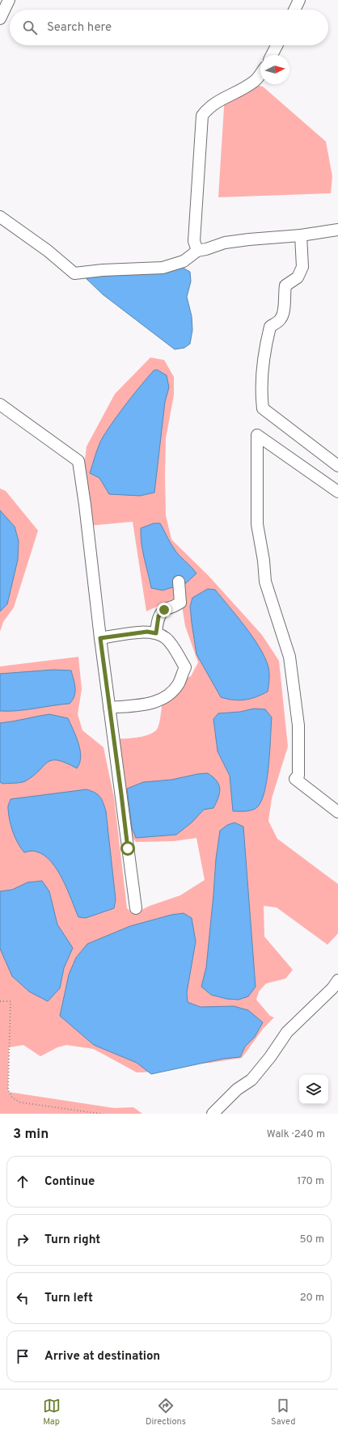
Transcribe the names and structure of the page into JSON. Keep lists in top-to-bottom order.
{
  "north": "right",
  "page": {
    "search": "Search here",
    "heading": ["3 min", "Walk · 240 m"],
    "list": [
      ["Continue", "170 m"],
      ["Turn right", "50 m"],
      ["Turn left", "20 m"],
      "Arrive at destination"
    ],
    "nav": ["Map", "Directions", "Saved"]
  }
}
